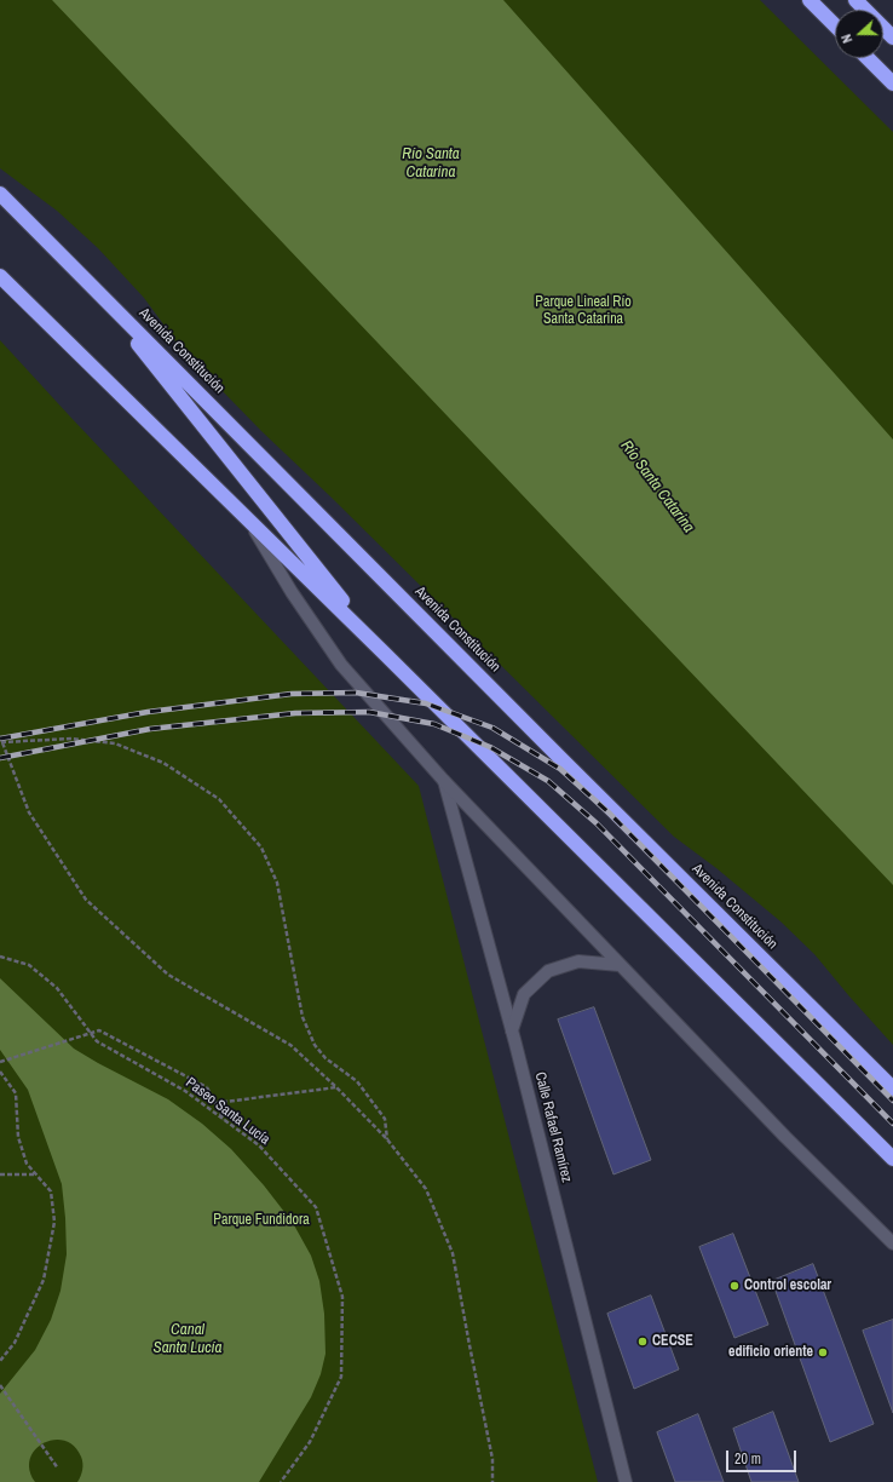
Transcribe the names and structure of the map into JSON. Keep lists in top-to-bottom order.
{
  "streets": {
    "highway": ["Avenida Constitución"],
    "street": ["Calle Rafael Ramírez"],
    "path": ["Paseo Santa Lucía"]
  },
  "water": ["Río Santa Catarina", "Canal Santa Lucía"],
  "parks": ["Parque Lineal Río Santa Catarina", "Parque Fundidora"],
  "places": ["Control escolar", "CECSE", "edificio oriente"],
  "scale_bar": "20 m",
  "north": "left"
}
